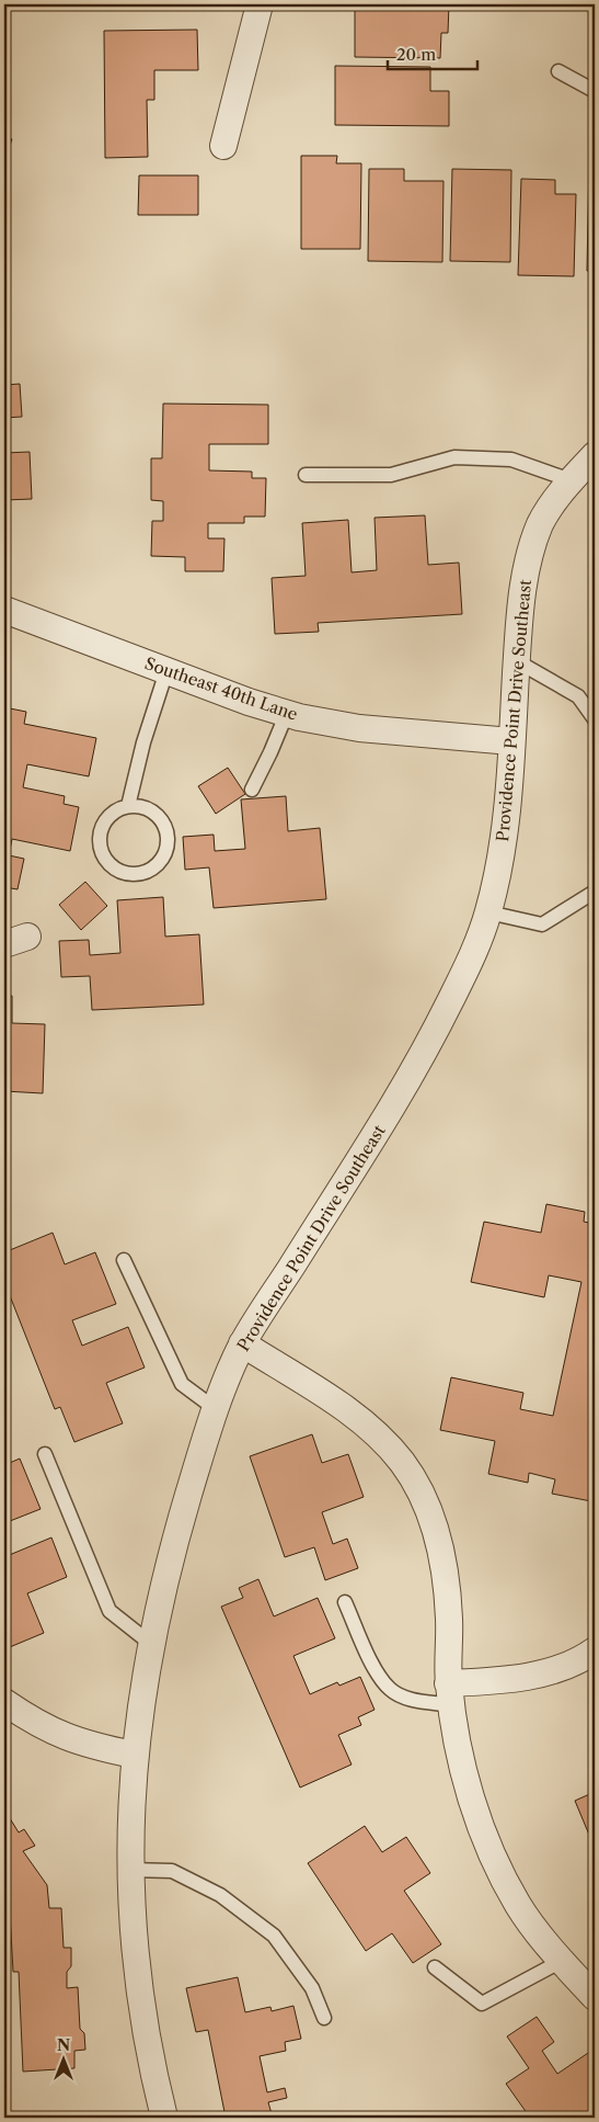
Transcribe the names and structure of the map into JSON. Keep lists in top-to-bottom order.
{
  "streets": {
    "street": ["Southeast 40th Lane", "Providence Point Drive Southeast"]
  },
  "crossings": [
    ["Southeast 40th Lane", "Providence Point Drive Southeast"]
  ],
  "scale_bar": "20 m",
  "north": "top"
}
